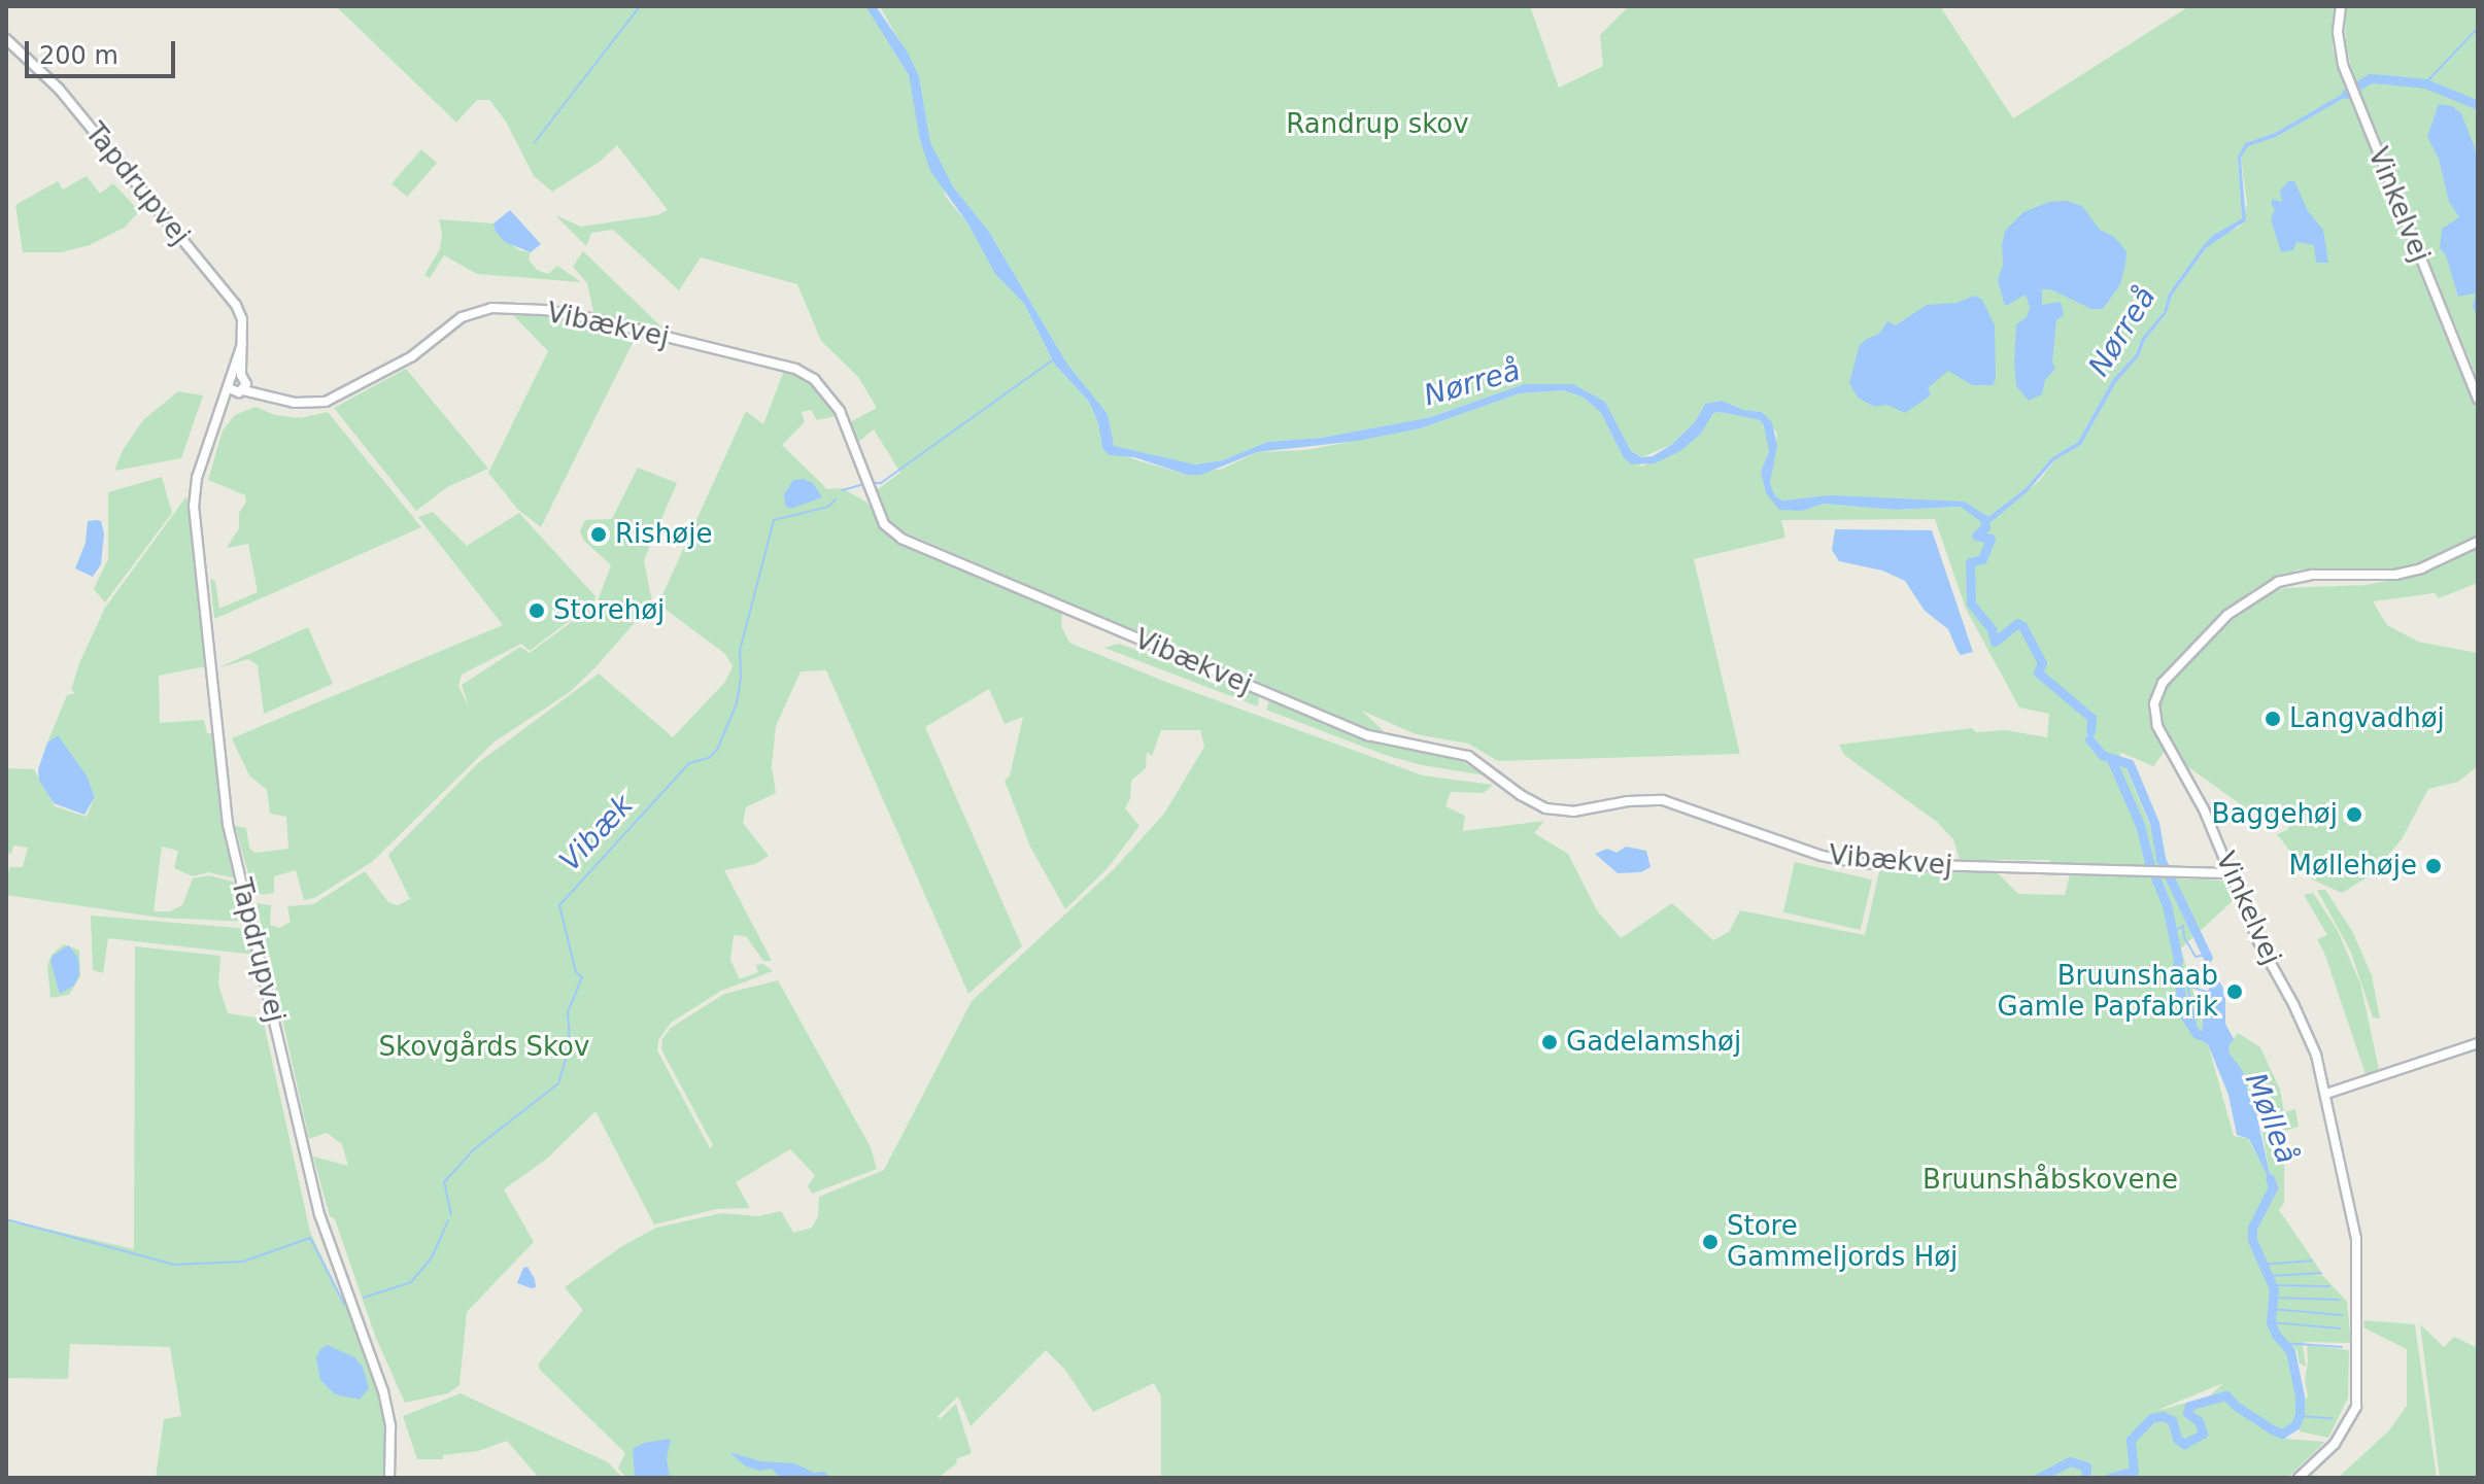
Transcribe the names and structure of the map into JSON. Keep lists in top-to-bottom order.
{
  "streets": {
    "street": ["Tapdrupvej", "Vinkelvej", "Vibækvej"]
  },
  "crossings": [
    ["Tapdrupvej", "Vibækvej"],
    ["Vinkelvej", "Vibækvej"]
  ],
  "water": ["Nørreå", "Vibæk", "Mølleå"],
  "parks": ["Randrup skov", "Skovgårds Skov", "Bruunshåbskovene"],
  "places": [
    "Rishøje",
    "Storehøj",
    "Langvadhøj",
    "Baggehøj",
    "Møllehøje",
    "Bruunshaab Gamle Papfabrik",
    "Gadelamshøj",
    "Store Gammeljords Høj"
  ],
  "scale_bar": "200 m"
}
